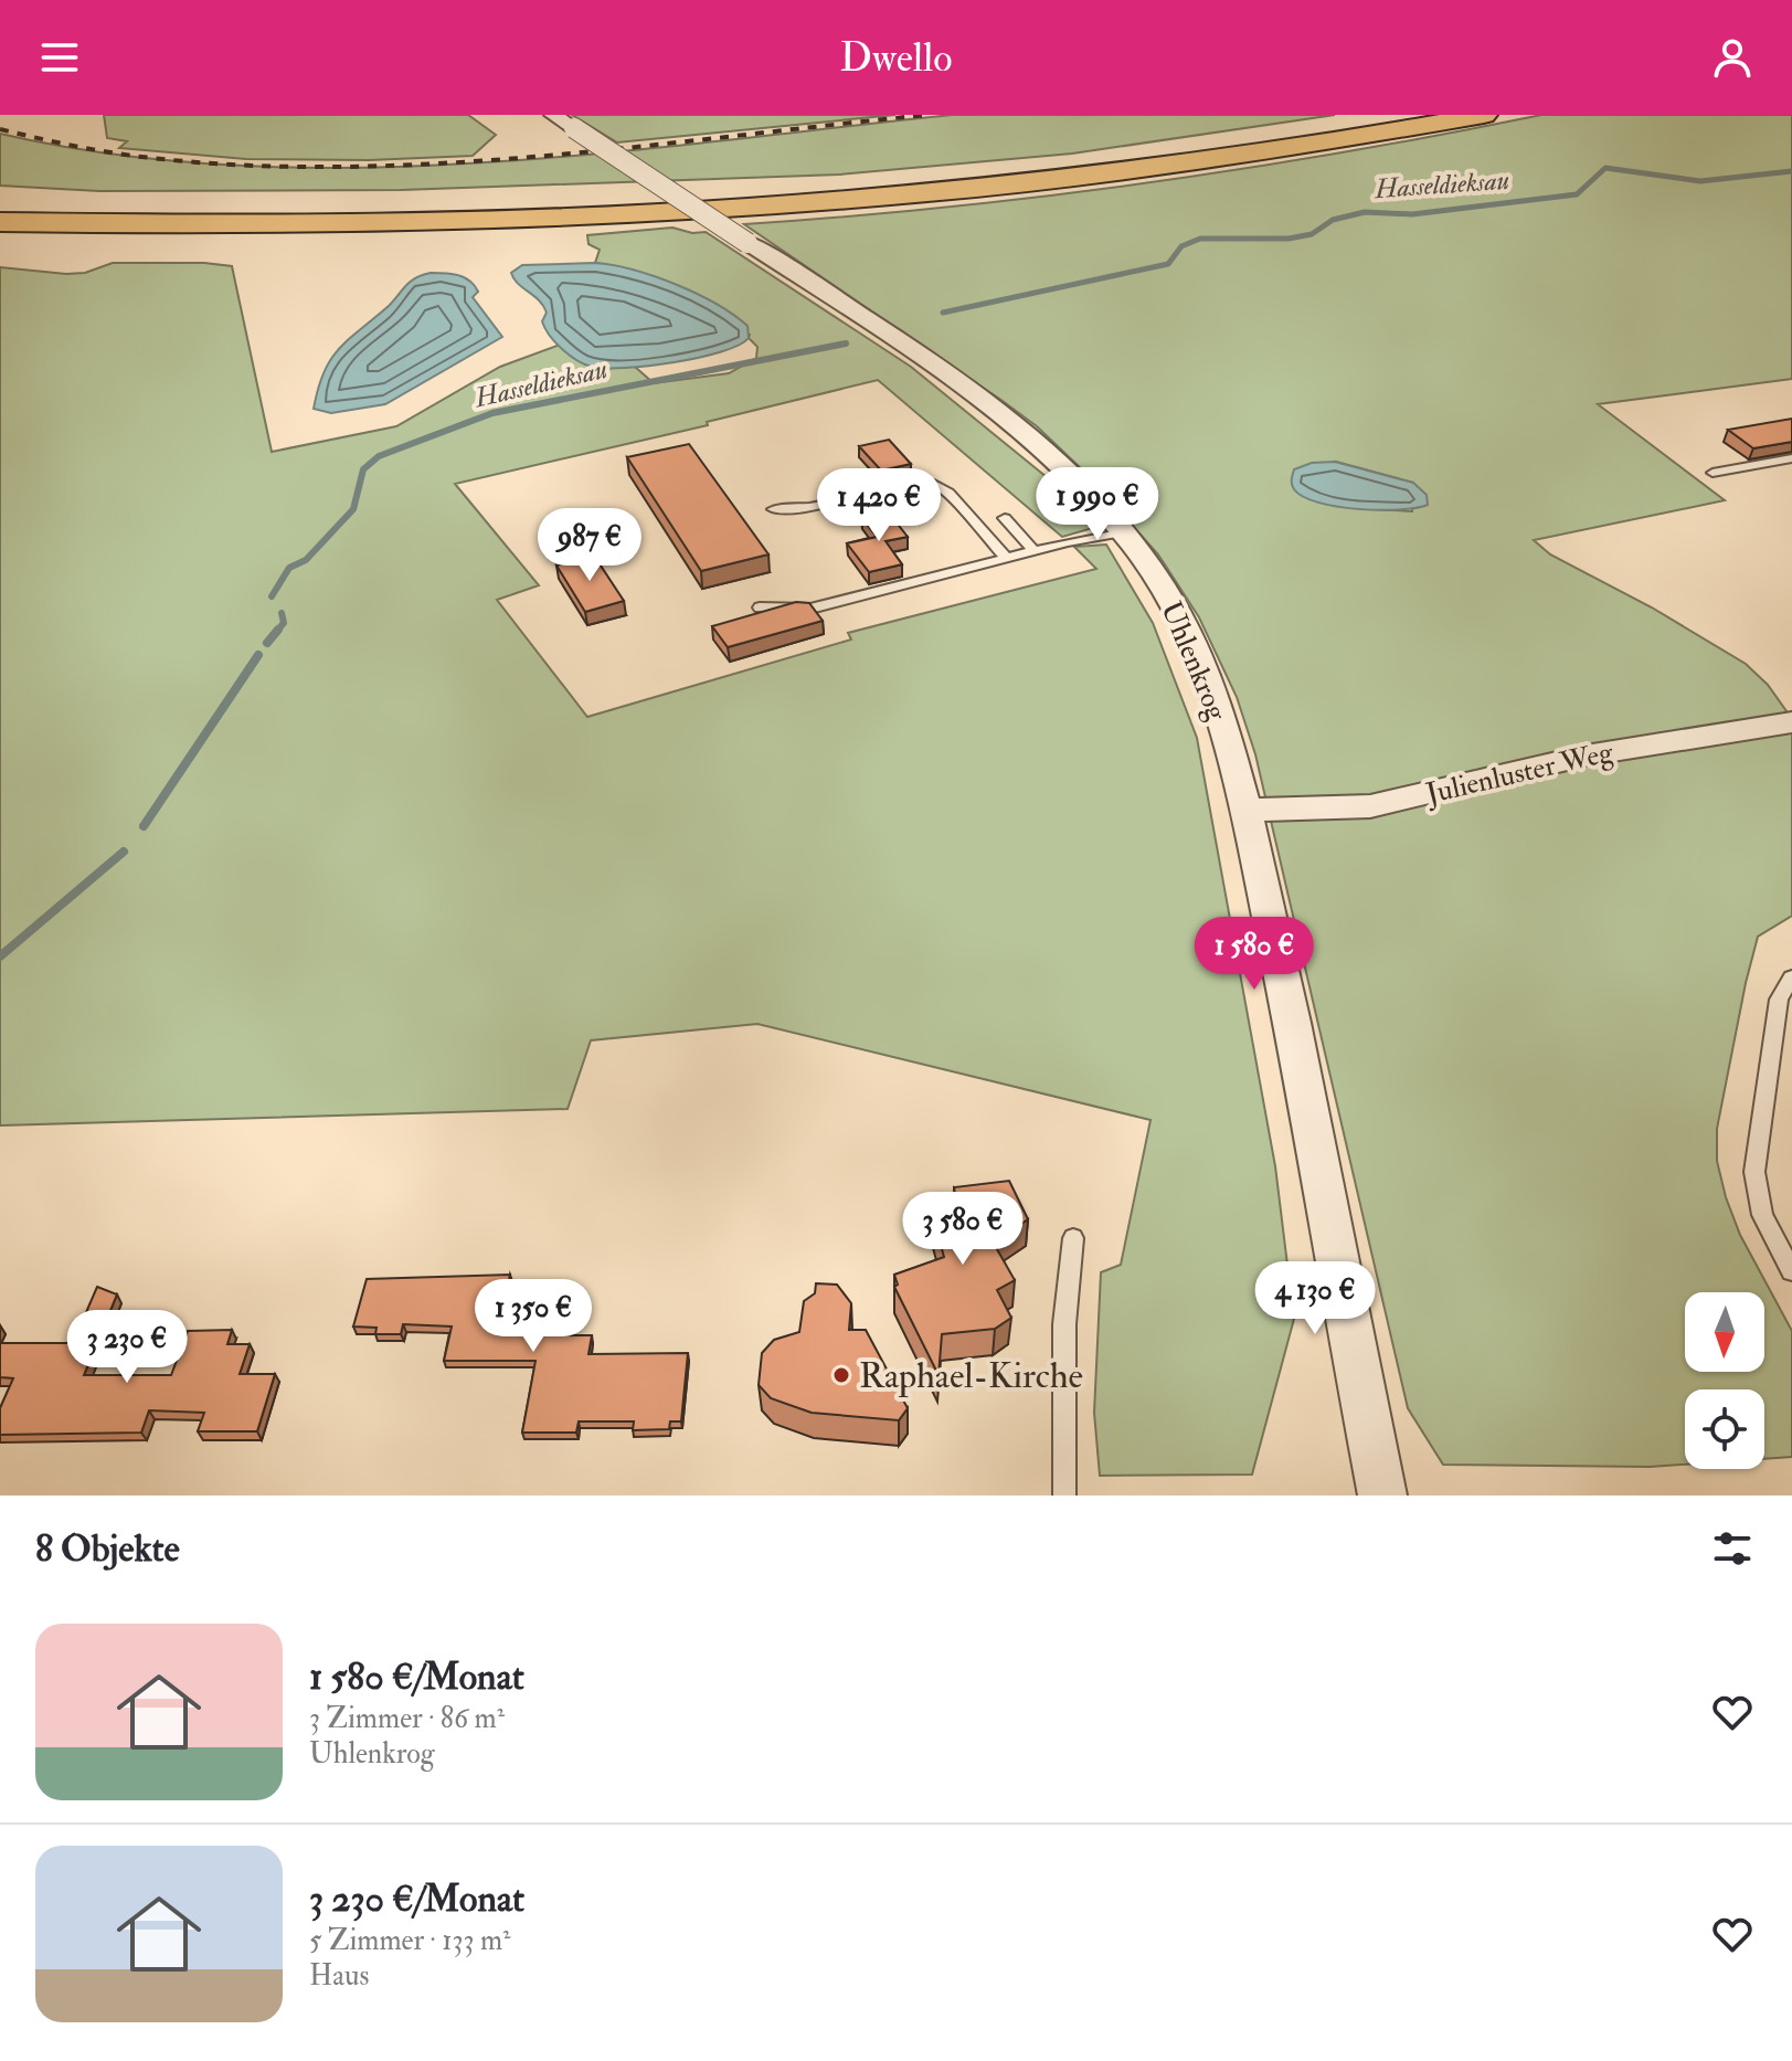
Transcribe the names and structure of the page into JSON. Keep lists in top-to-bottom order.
{
  "streets": {
    "street": ["Uhlenkrog", "Julienluster Weg"]
  },
  "crossings": [
    ["Uhlenkrog", "Julienluster Weg"]
  ],
  "water": ["Hasseldieksau"],
  "places": ["Raphael-Kirche"],
  "north": "bottom",
  "page": {
    "header": "Dwello",
    "price": [
      "1 990 €",
      "1 420 €",
      "987 €",
      "1 580 €",
      "3 580 €",
      "4 130 €",
      "1 350 €",
      "3 230 €"
    ],
    "heading": "8 Objekte",
    "list": [
      {
        "name": "1 580 €/Monat",
        "note": "3 Zimmer · 86 m² · Uhlenkrog"
      },
      {
        "name": "3 230 €/Monat",
        "note": "5 Zimmer · 133 m² · Haus"
      }
    ]
  }
}
